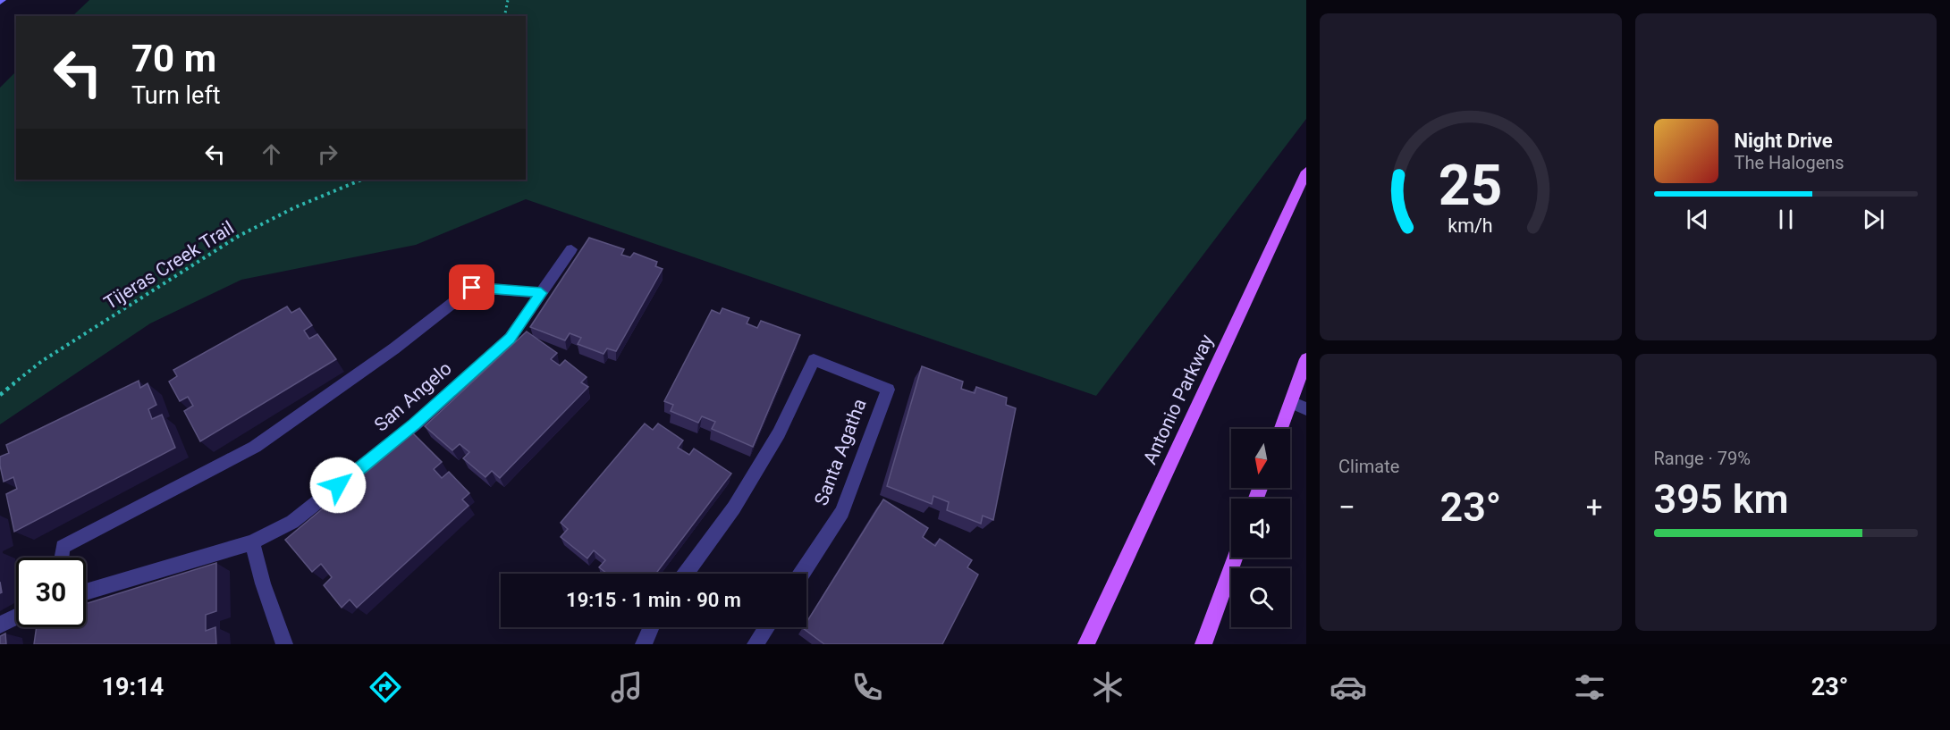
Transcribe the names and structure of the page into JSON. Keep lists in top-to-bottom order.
{
  "streets": {
    "main road": ["Antonio Parkway"],
    "street": ["San Angelo", "Santa Agatha"],
    "path": ["Tijeras Creek Trail"]
  },
  "north": "bottom",
  "page": {
    "turn": ["70 m", "Turn left"],
    "song": ["Night Drive", "The Halogens"],
    "tile": [
      "Climate",
      ["Range · 79%", "395 km"]
    ],
    "heat": ["−", "23°", "+"],
    "limit": "30",
    "trip": "19:15 · 1 min · 90 m",
    "tabs": ["19:14", "23°"],
    "gauge": ["25", "km/h"]
  }
}
